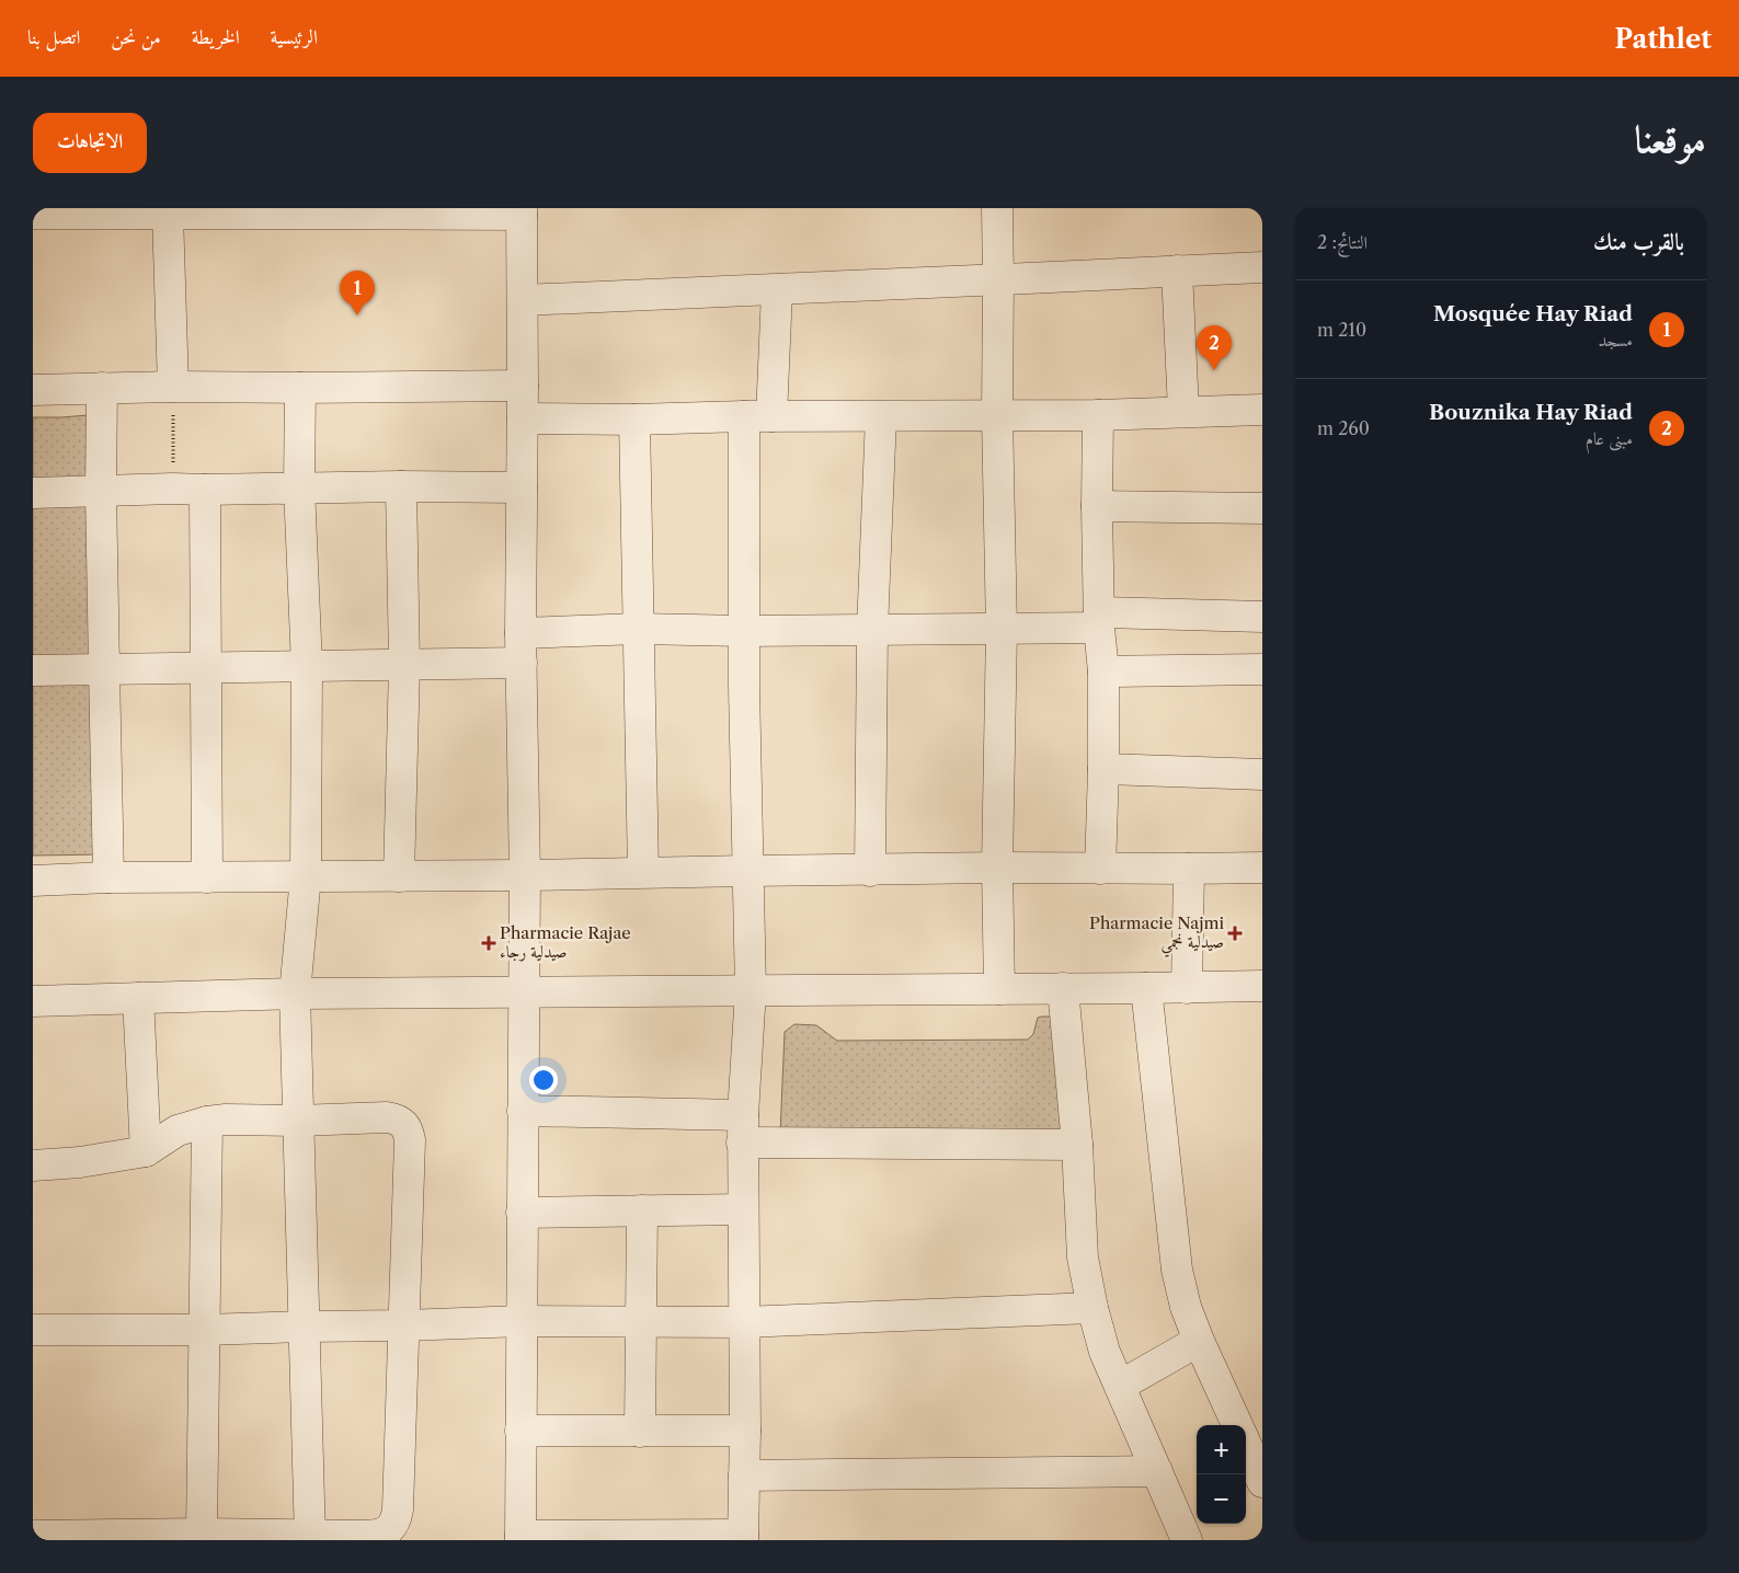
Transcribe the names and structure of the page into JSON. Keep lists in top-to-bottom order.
{
  "places": {
    "health": ["Pharmacie Najmi صيدلية نجمي", "Pharmacie Rajae صيدلية رجاء"]
  },
  "page": {
    "header": "Pathlet",
    "nav": [
      "الرئيسية",
      "الخريطة",
      "من نحن",
      "اتصل بنا"
    ],
    "title": "موقعنا",
    "buttons": "الاتجاهات",
    "heading": ["بالقرب منك", "النتائج: 2"],
    "pins": ["1", "2"],
    "list": [
      {
        "mark": "1",
        "name": "Mosquée Hay Riad",
        "note": "مسجد",
        "value": "210 m"
      },
      {
        "mark": "2",
        "name": "Bouznika Hay Riad",
        "note": "مبنى عام",
        "value": "260 m"
      }
    ],
    "map_buttons": ["+", "−"]
  }
}
